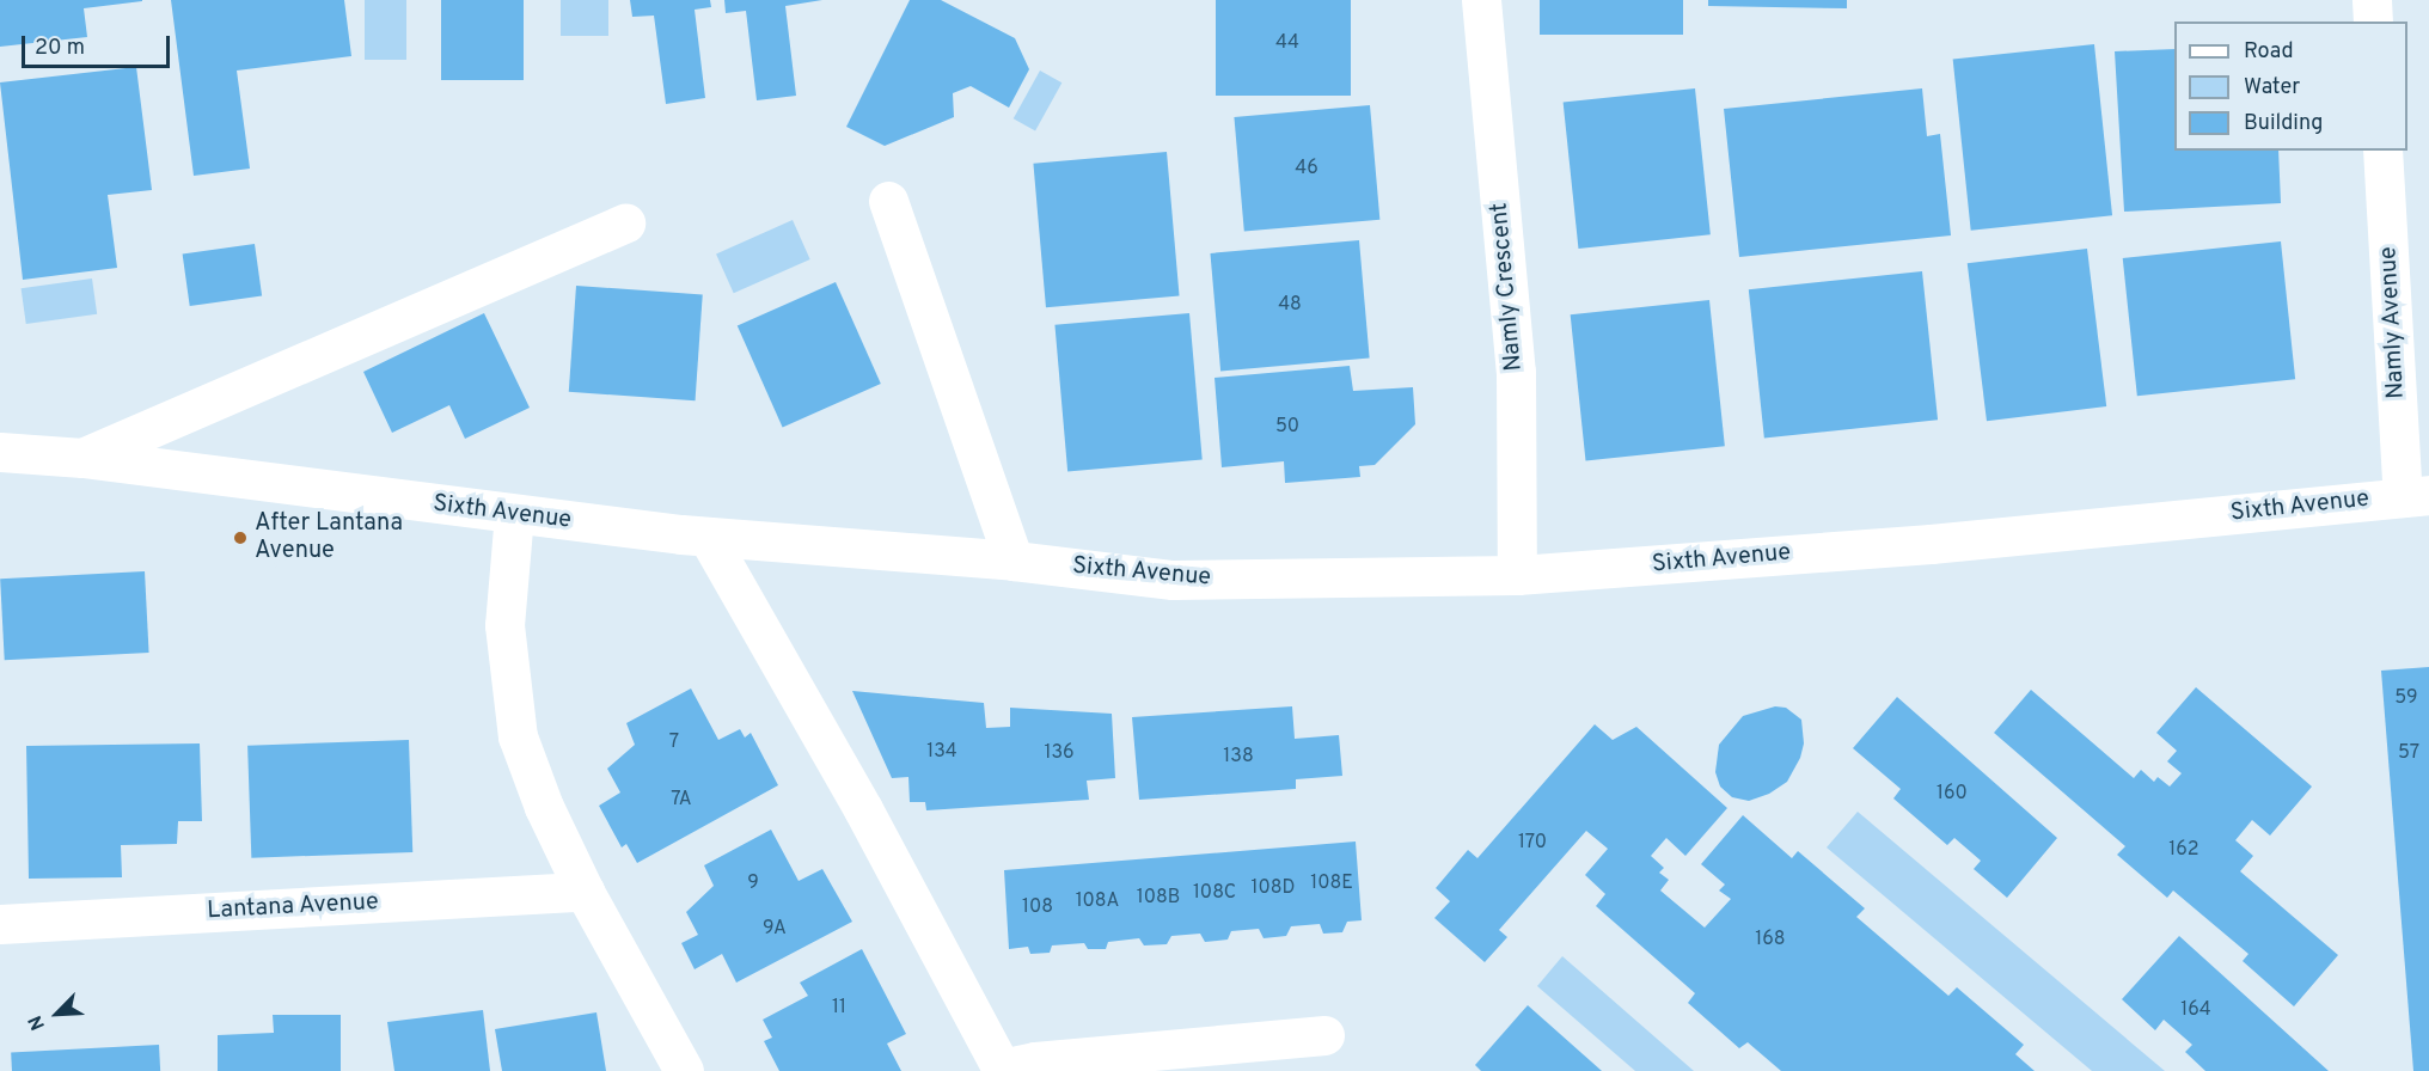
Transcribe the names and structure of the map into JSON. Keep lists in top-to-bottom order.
{
  "streets": {
    "street": [
      "Namly Crescent",
      "Namly Avenue",
      "Sixth Avenue",
      "Lantana Avenue"
    ]
  },
  "crossings": [
    ["Namly Crescent", "Sixth Avenue"],
    ["Namly Avenue", "Sixth Avenue"]
  ],
  "places": ["After Lantana Avenue"],
  "house_numbers": [
    "44",
    "46",
    "48",
    "50",
    "59",
    "7",
    "134",
    "136",
    "57",
    "138",
    "160",
    "7A",
    "170",
    "162",
    "9",
    "108E",
    "108D",
    "108C",
    "108B",
    "108A",
    "108",
    "9A",
    "168",
    "11",
    "164"
  ],
  "legend": ["Road", "Water", "Building"],
  "scale_bar": "20 m",
  "north": "bottom left"
}
